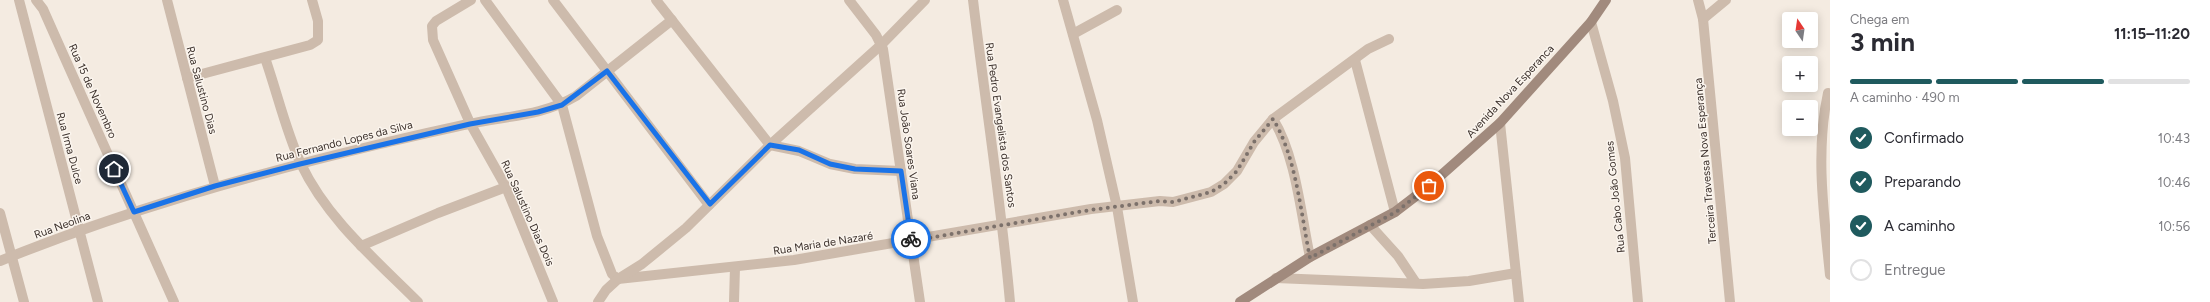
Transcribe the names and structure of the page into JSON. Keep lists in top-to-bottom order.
{
  "streets": {
    "main road": ["Avenida Nova Esperanca"],
    "street": [
      "Rua Salustino Dias",
      "Rua 15 de Novembro",
      "Rua Pedro Evangelista dos Santos",
      "Rua Fernando Lopes da Silva",
      "Rua João Soares Viana",
      "Rua Irma Dulce",
      "Terceira Travessa Nova Esperança",
      "Rua Cabo João Gomes",
      "Rua Salustino Dias Dois",
      "Rua Neolina",
      "Rua Maria de Nazaré"
    ]
  },
  "crossings": [
    ["Rua Salustino Dias", "Rua Fernando Lopes da Silva"],
    ["Rua 15 de Novembro", "Rua Fernando Lopes da Silva"],
    ["Rua 15 de Novembro", "Rua Neolina"],
    ["Avenida Nova Esperanca", "Rua Cabo João Gomes"],
    ["Rua Pedro Evangelista dos Santos", "Rua Maria de Nazaré"],
    ["Rua Fernando Lopes da Silva", "Rua Salustino Dias Dois"],
    ["Rua Fernando Lopes da Silva", "Rua Neolina"],
    ["Rua João Soares Viana", "Rua Maria de Nazaré"],
    ["Rua Irma Dulce", "Rua Neolina"]
  ],
  "north": "top",
  "page": {
    "heading": ["3 min", "Chega em", "11:15–11:20"],
    "map_buttons": ["+", "−"],
    "bar": "A caminho · 490 m",
    "list": [
      ["Confirmado", "10:43"],
      ["Preparando", "10:46"],
      ["A caminho", "10:56"],
      "Entregue"
    ]
  }
}
